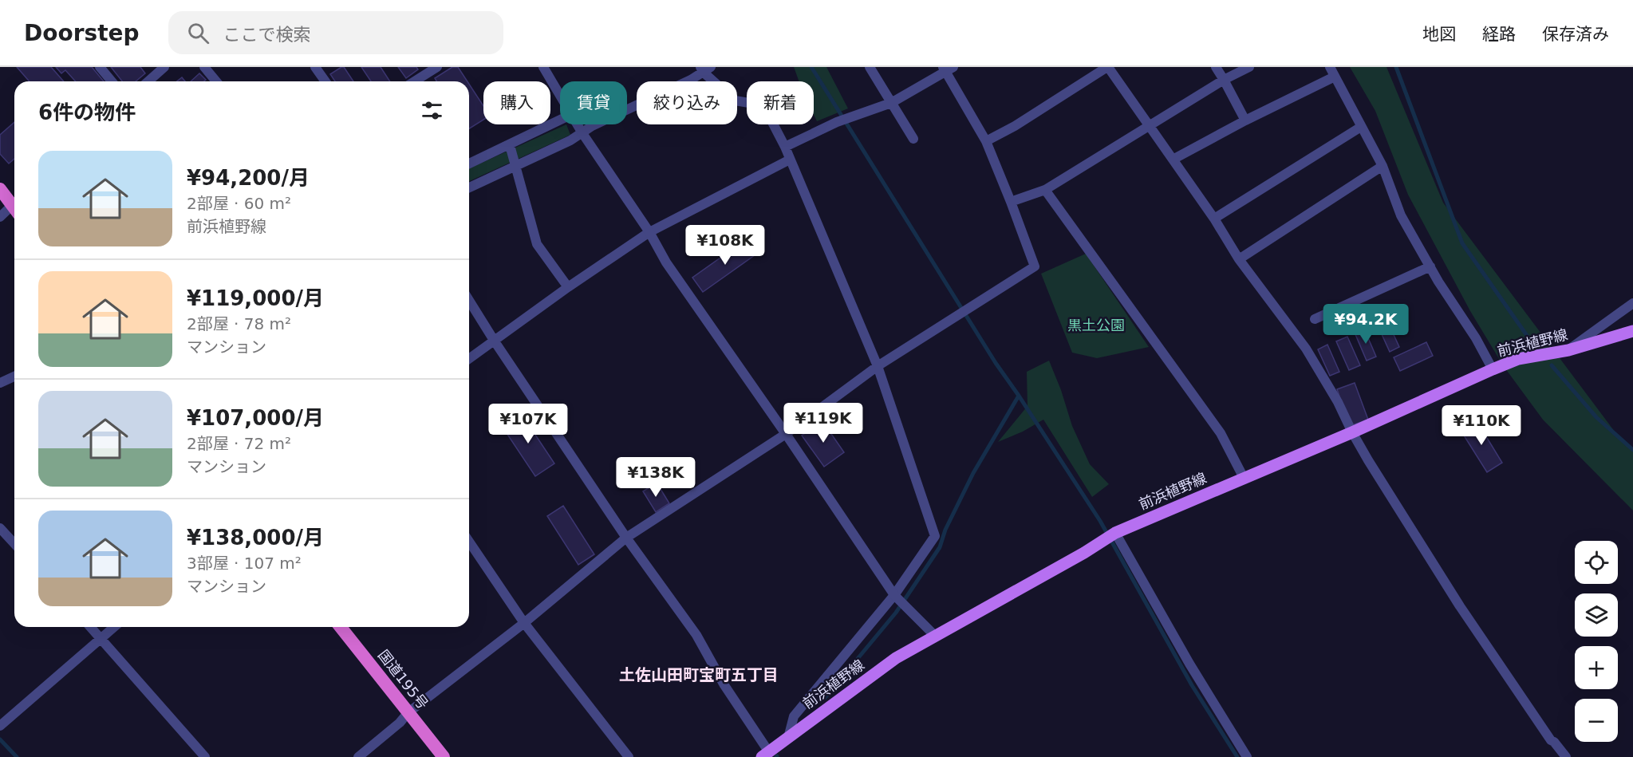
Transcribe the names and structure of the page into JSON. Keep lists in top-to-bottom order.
{
  "streets": {
    "highway": ["国道195号"],
    "main road": ["前浜植野線"]
  },
  "districts": ["土佐山田町宝町五丁目"],
  "parks": ["黒土公園"],
  "page": {
    "header": "Doorstep",
    "search": "ここで検索",
    "nav": ["地図", "経路", "保存済み"],
    "chip": [
      "購入",
      "賃貸",
      "絞り込み",
      "新着"
    ],
    "heading": "6件の物件",
    "list": [
      {
        "name": "¥94,200/月",
        "note": "2部屋 · 60 m² · 前浜植野線"
      },
      {
        "name": "¥119,000/月",
        "note": "2部屋 · 78 m² · マンション"
      },
      {
        "name": "¥107,000/月",
        "note": "2部屋 · 72 m² · マンション"
      },
      {
        "name": "¥138,000/月",
        "note": "3部屋 · 107 m² · マンション"
      }
    ],
    "price": [
      "¥108K",
      "¥94.2K",
      "¥119K",
      "¥107K",
      "¥110K",
      "¥138K"
    ],
    "map_buttons": ["+", "−"]
  }
}
